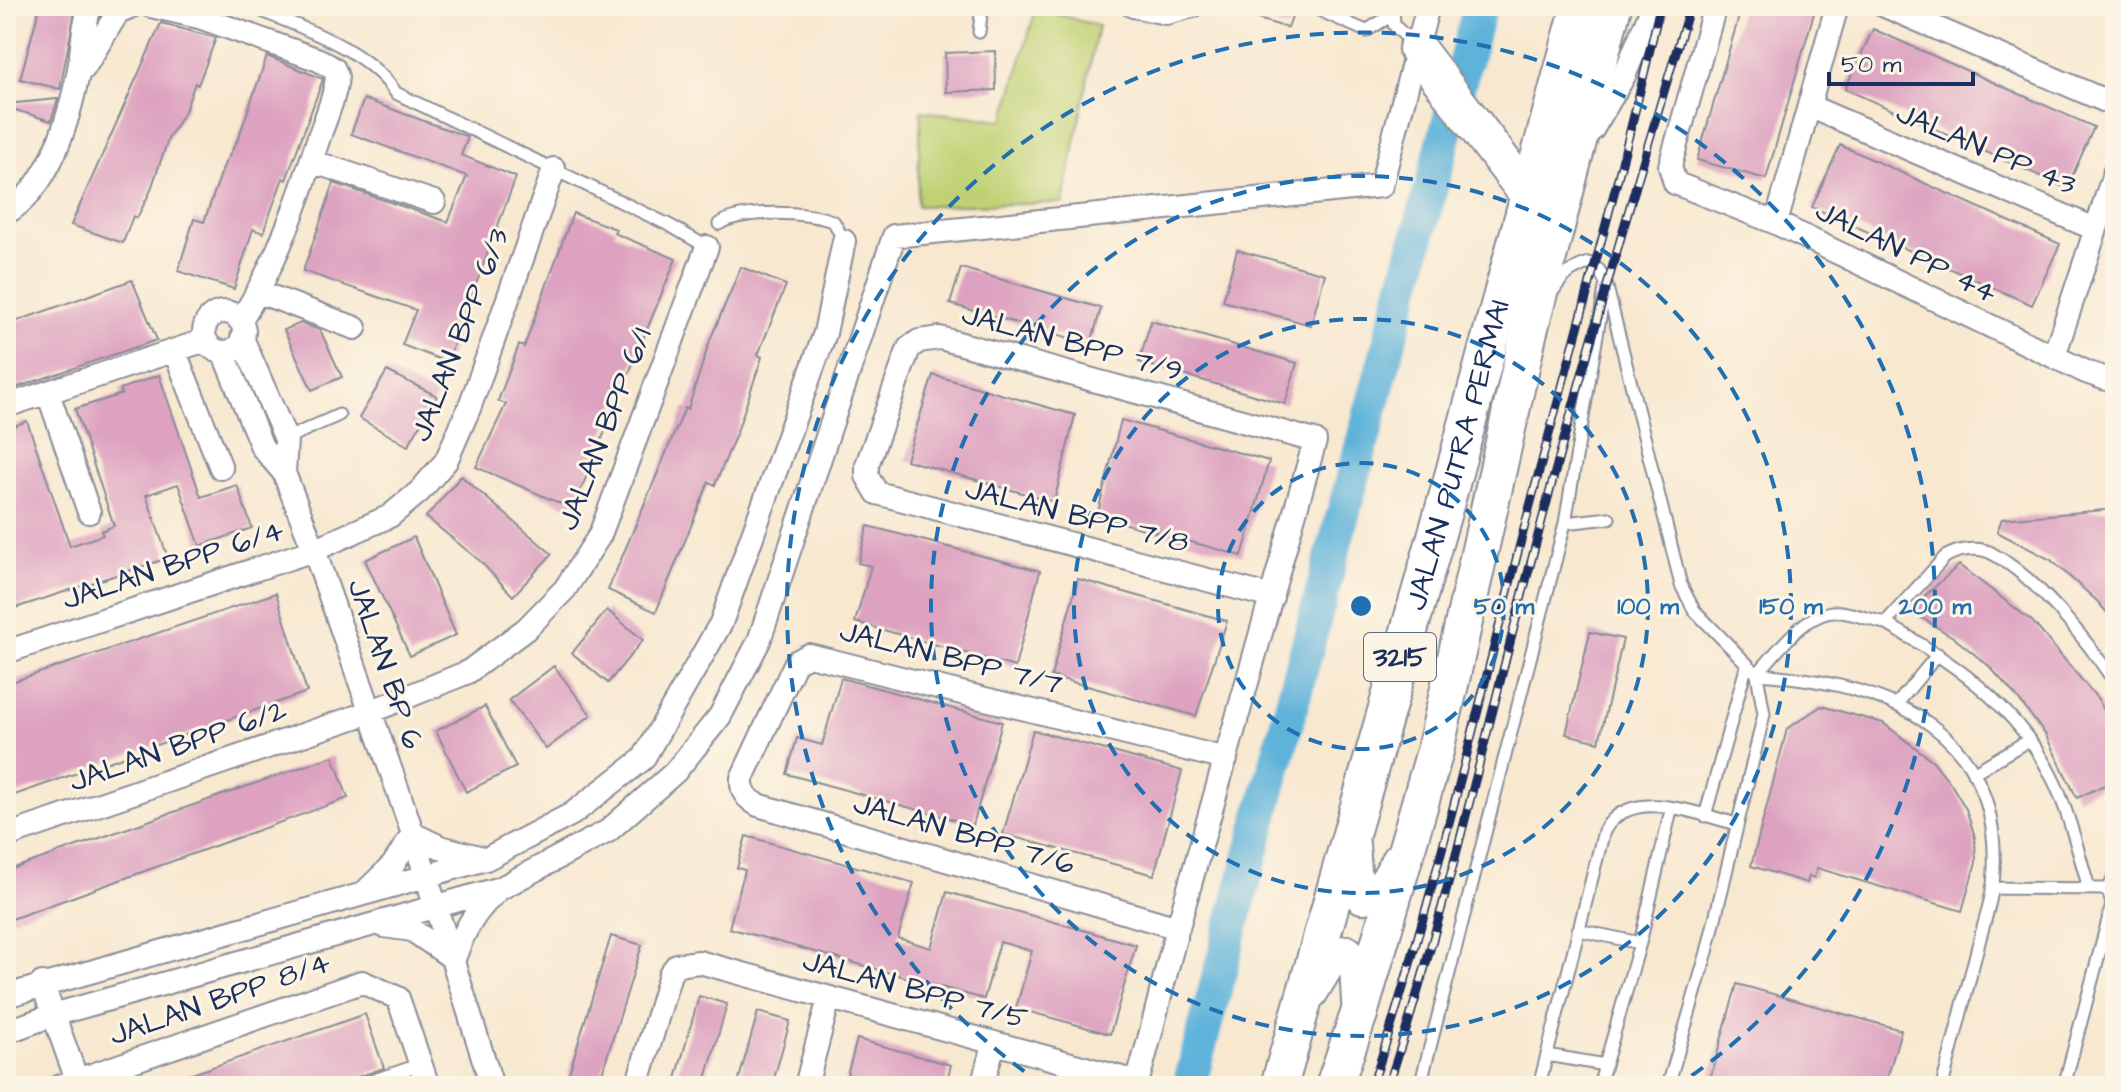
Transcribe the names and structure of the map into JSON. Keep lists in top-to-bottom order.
{
  "streets": {
    "main road": ["JALAN PUTRA PERMAI", "3215"],
    "street": [
      "JALAN PP 43",
      "JALAN PP 44",
      "JALAN BPP 6/3",
      "JALAN BPP 7/9",
      "JALAN BPP 6/1",
      "JALAN BPP 7/8",
      "JALAN BPP 6/4",
      "JALAN BPP 7/7",
      "JALAN BP 6",
      "JALAN BPP 6/2",
      "JALAN BPP 7/6",
      "JALAN BPP 7/5",
      "JALAN BPP 8/4"
    ]
  },
  "crossings": [
    ["JALAN BPP 6/3", "JALAN BPP 6/4"],
    ["JALAN BPP 6/3", "JALAN BP 6"],
    ["JALAN BPP 7/9", "JALAN BPP 7/8"],
    ["JALAN BPP 6/1", "JALAN BP 6"],
    ["JALAN BPP 6/1", "JALAN BPP 6/2"],
    ["JALAN BPP 6/4", "JALAN BP 6"],
    ["JALAN BPP 7/7", "JALAN BPP 7/6"],
    ["JALAN BP 6", "JALAN BPP 6/2"]
  ],
  "scale_bar": "50 m",
  "rings": [
    "50 m",
    "100 m",
    "150 m",
    "200 m"
  ]
}
